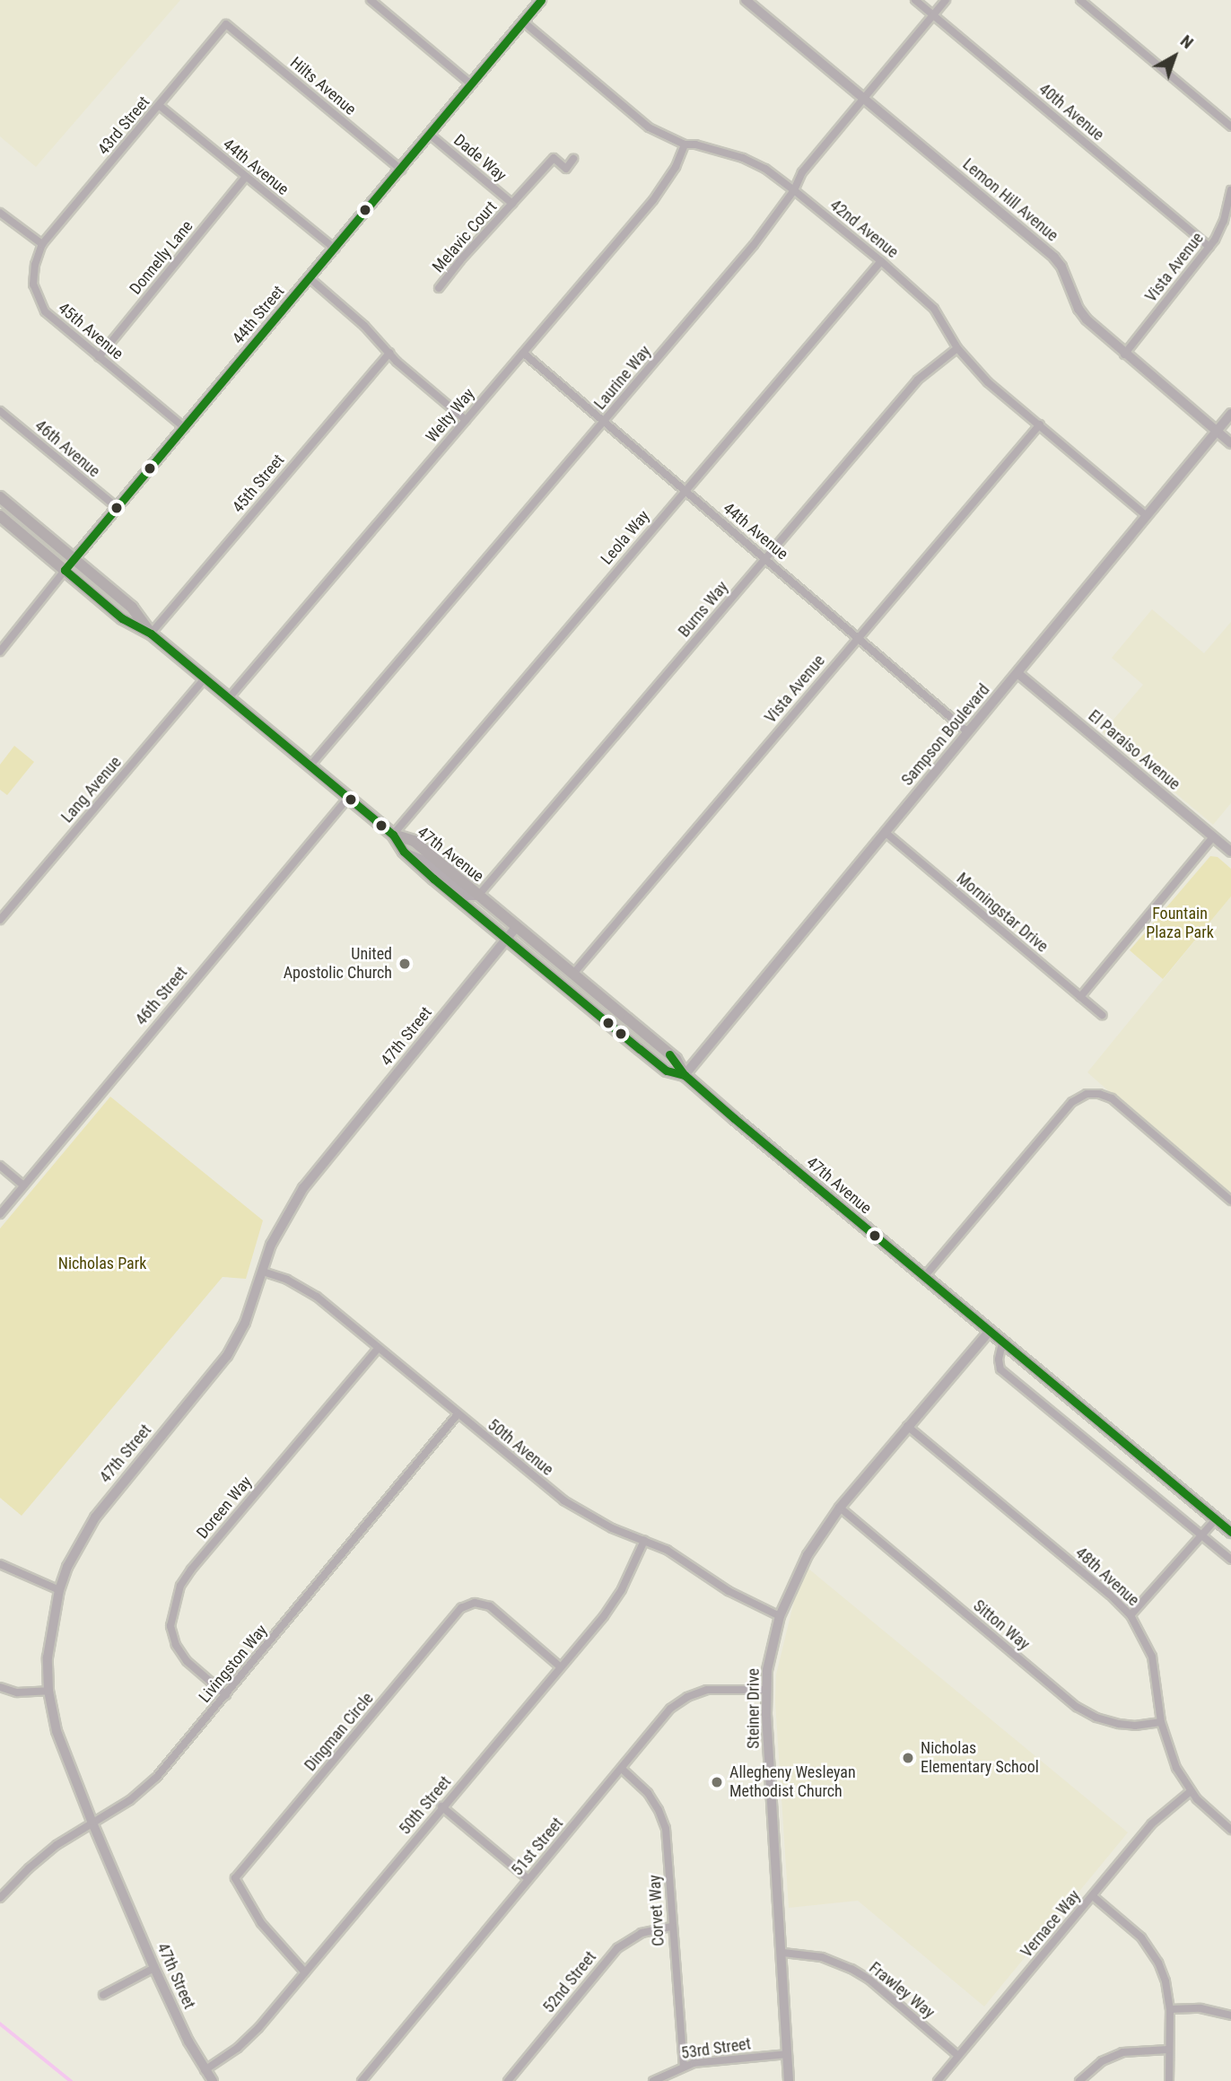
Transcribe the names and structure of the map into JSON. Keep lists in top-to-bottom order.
{
  "streets": {
    "main road": ["47th Avenue"],
    "street": [
      "Hilts Avenue",
      "40th Avenue",
      "43rd Street",
      "Dade Way",
      "44th Avenue",
      "Lemon Hill Avenue",
      "42nd Avenue",
      "Melavic Court",
      "Donnelly Lane",
      "Vista Avenue",
      "44th Street",
      "45th Avenue",
      "Laurine Way",
      "Welty Way",
      "46th Avenue",
      "45th Street",
      "Leola Way",
      "Burns Way",
      "Sampson Boulevard",
      "El Paraiso Avenue",
      "Lang Avenue",
      "Morningstar Drive",
      "46th Street",
      "47th Street",
      "50th Avenue",
      "Doreen Way",
      "48th Avenue",
      "Sitton Way",
      "Livingston Way",
      "Steiner Drive",
      "Dingman Circle",
      "50th Street",
      "51st Street",
      "Corvet Way",
      "Vernace Way",
      "52nd Street",
      "Frawley Way",
      "53rd Street"
    ]
  },
  "crossings": [
    ["Hilts Avenue", "43rd Street"],
    ["Hilts Avenue", "44th Street"],
    ["40th Avenue", "Vista Avenue"],
    ["40th Avenue", "Laurine Way"],
    ["43rd Street", "44th Avenue"],
    ["43rd Street", "45th Avenue"],
    ["Dade Way", "Melavic Court"],
    ["Dade Way", "44th Street"],
    ["44th Avenue", "Donnelly Lane"],
    ["44th Avenue", "Vista Avenue"],
    ["44th Avenue", "44th Street"],
    ["44th Avenue", "Laurine Way"],
    ["44th Avenue", "Welty Way"],
    ["44th Avenue", "Leola Way"],
    ["44th Avenue", "Burns Way"],
    ["44th Avenue", "Sampson Boulevard"],
    ["Lemon Hill Avenue", "Vista Avenue"],
    ["Lemon Hill Avenue", "Laurine Way"],
    ["Lemon Hill Avenue", "Sampson Boulevard"],
    ["42nd Avenue", "Vista Avenue"],
    ["42nd Avenue", "44th Street"],
    ["42nd Avenue", "Laurine Way"],
    ["42nd Avenue", "Welty Way"],
    ["42nd Avenue", "Leola Way"],
    ["42nd Avenue", "Burns Way"],
    ["42nd Avenue", "Sampson Boulevard"],
    ["Donnelly Lane", "45th Avenue"],
    ["Vista Avenue", "47th Avenue"],
    ["44th Street", "45th Avenue"],
    ["44th Street", "46th Avenue"],
    ["44th Street", "47th Avenue"],
    ["Laurine Way", "47th Avenue"],
    ["Welty Way", "47th Avenue"],
    ["45th Street", "47th Avenue"],
    ["Leola Way", "47th Avenue"],
    ["Burns Way", "47th Avenue"],
    ["Sampson Boulevard", "El Paraiso Avenue"],
    ["Sampson Boulevard", "47th Avenue"],
    ["Sampson Boulevard", "Morningstar Drive"],
    ["Lang Avenue", "47th Avenue"],
    ["47th Avenue", "46th Street"],
    ["47th Avenue", "47th Street"],
    ["47th Avenue", "Steiner Drive"],
    ["47th Street", "50th Avenue"],
    ["47th Street", "Livingston Way"],
    ["47th Street", "50th Street"],
    ["50th Avenue", "Doreen Way"],
    ["50th Avenue", "Livingston Way"],
    ["50th Avenue", "Steiner Drive"],
    ["50th Avenue", "50th Street"],
    ["Doreen Way", "Livingston Way"],
    ["48th Avenue", "Sitton Way"],
    ["48th Avenue", "Steiner Drive"],
    ["48th Avenue", "Vernace Way"],
    ["Sitton Way", "Steiner Drive"],
    ["Steiner Drive", "51st Street"],
    ["Steiner Drive", "Frawley Way"],
    ["Steiner Drive", "53rd Street"],
    ["Dingman Circle", "50th Street"],
    ["51st Street", "Corvet Way"],
    ["Corvet Way", "52nd Street"],
    ["Corvet Way", "53rd Street"],
    ["Vernace Way", "Frawley Way"]
  ],
  "parks": ["Fountain Plaza Park", "Nicholas Park"],
  "places": ["United Apostolic Church", "Nicholas Elementary School", "Allegheny Wesleyan Methodist Church"],
  "north": "top right"
}
